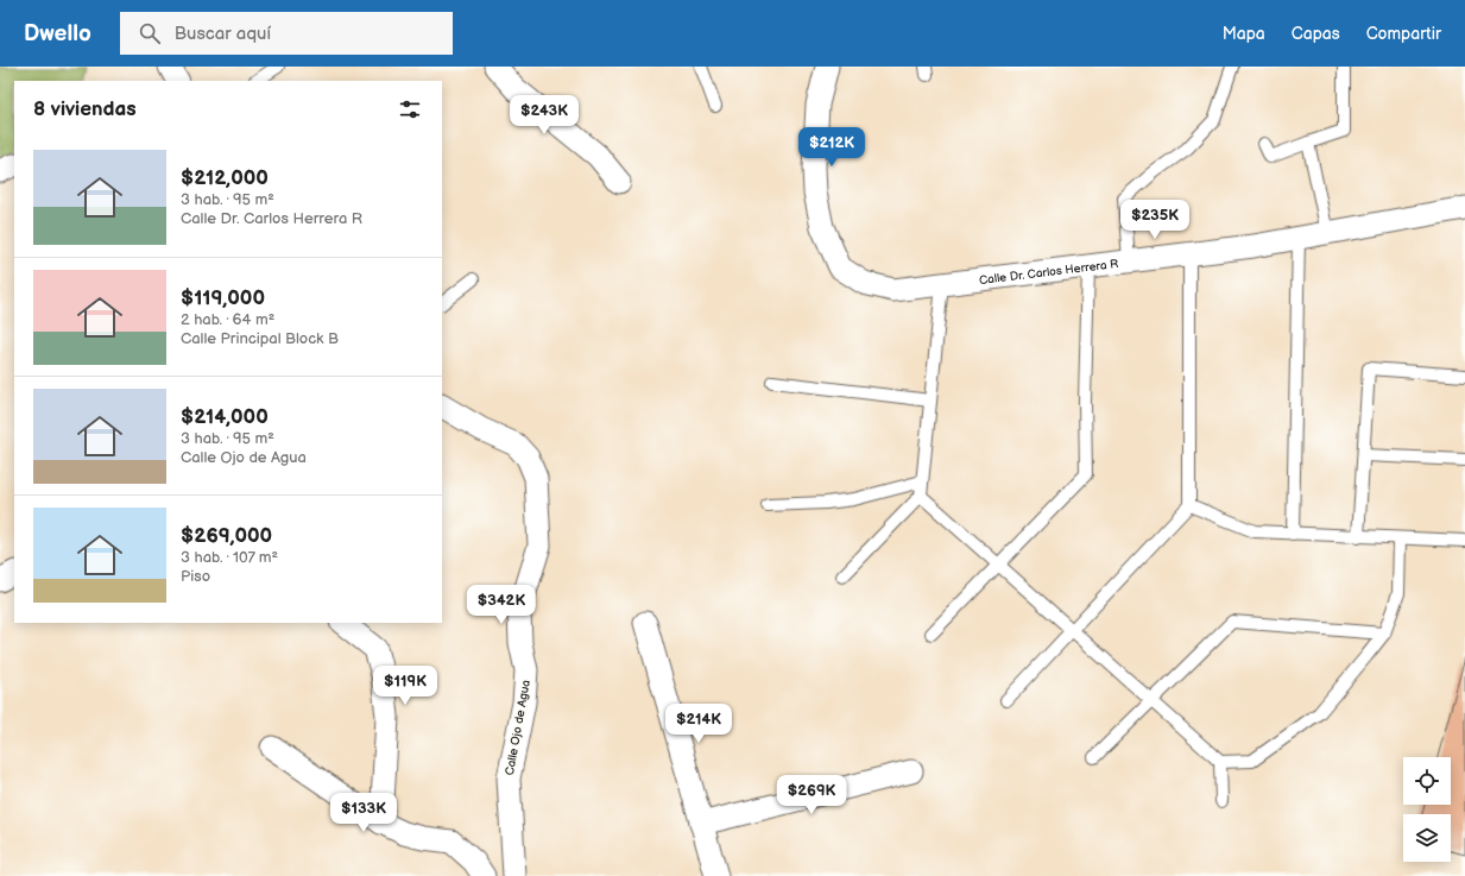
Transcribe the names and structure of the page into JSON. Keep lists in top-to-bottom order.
{
  "streets": {
    "street": ["Calle Dr. Carlos Herrera R", "Calle Ojo de Agua"]
  },
  "page": {
    "header": "Dwello",
    "search": "Buscar aquí",
    "nav": ["Mapa", "Capas", "Compartir"],
    "heading": "8 viviendas",
    "price": [
      "$243K",
      "$212K",
      "$235K",
      "$342K",
      "$119K",
      "$214K",
      "$269K",
      "$133K"
    ],
    "list": [
      {
        "name": "$212,000",
        "note": "3 hab. · 95 m² · Calle Dr. Carlos Herrera R"
      },
      {
        "name": "$119,000",
        "note": "2 hab. · 64 m² · Calle Principal Block B"
      },
      {
        "name": "$214,000",
        "note": "3 hab. · 95 m² · Calle Ojo de Agua"
      },
      {
        "name": "$269,000",
        "note": "3 hab. · 107 m² · Piso"
      }
    ]
  }
}
